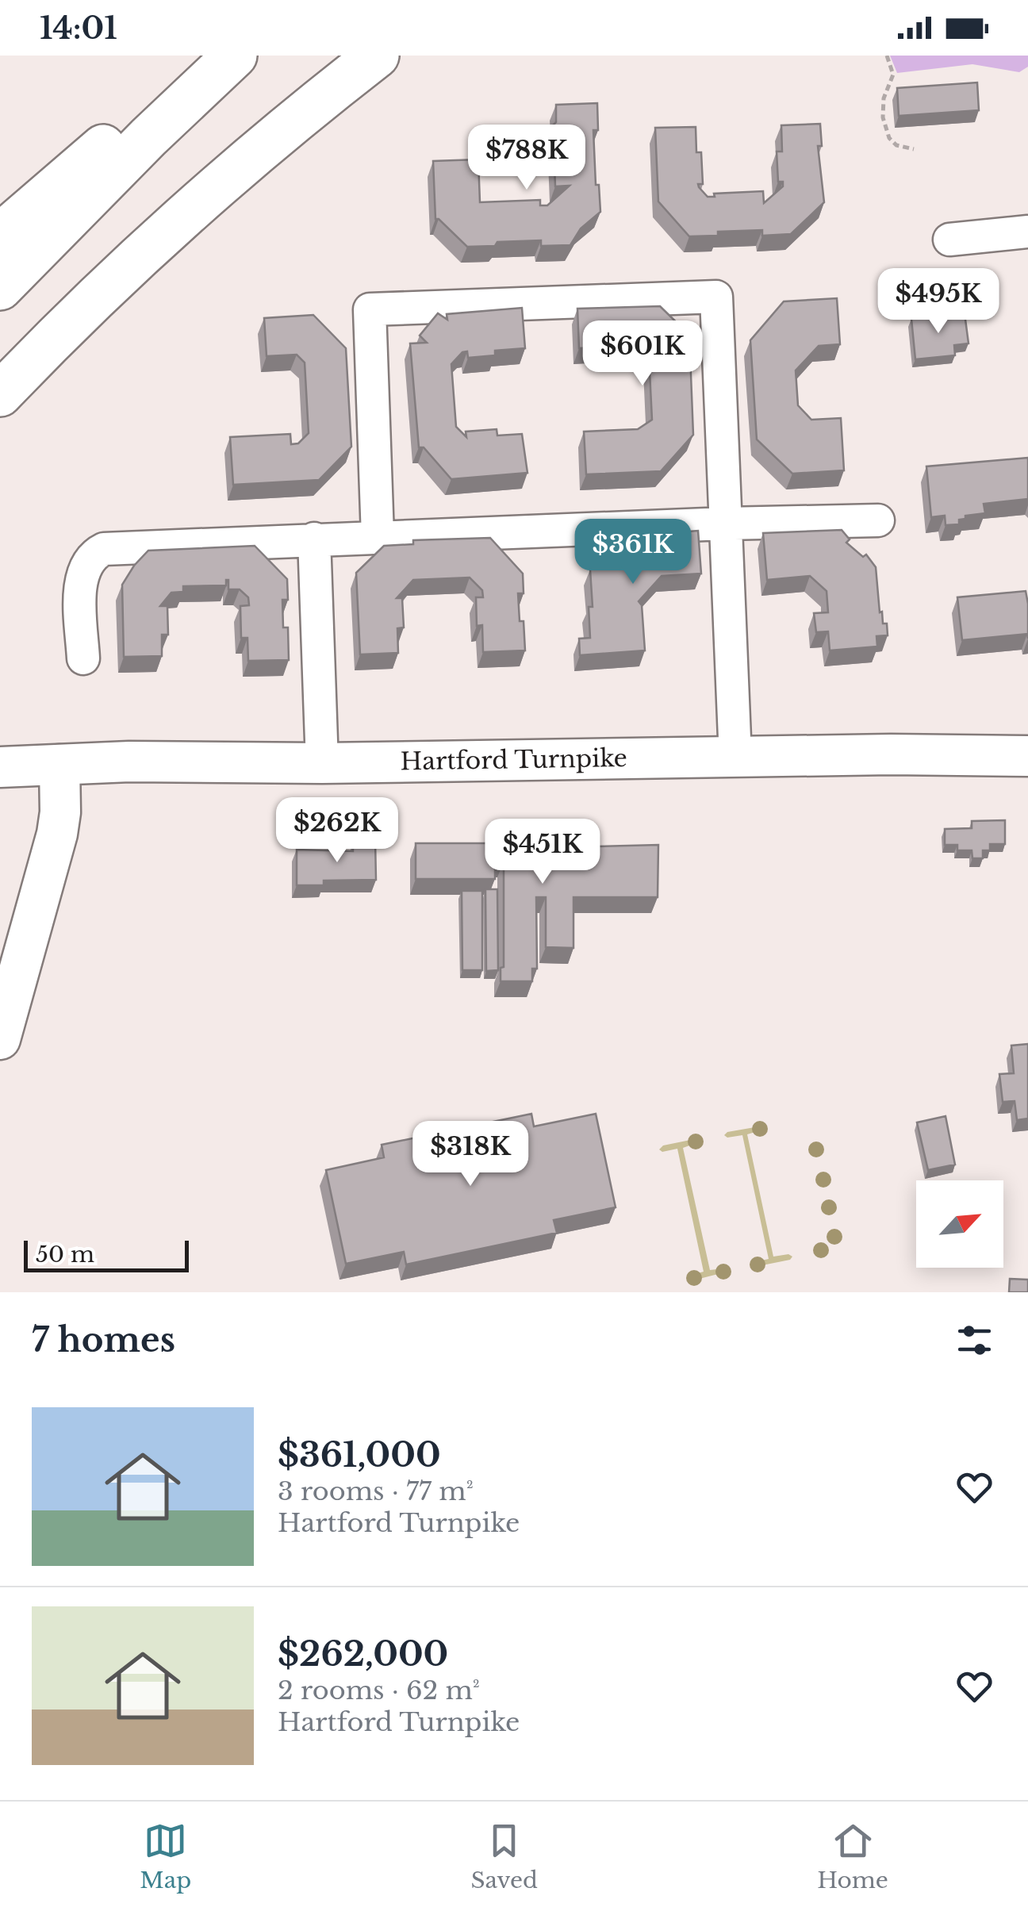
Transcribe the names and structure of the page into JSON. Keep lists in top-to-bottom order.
{
  "streets": {
    "main road": ["Hartford Turnpike"]
  },
  "scale_bar": "50 m",
  "north": "top right",
  "page": {
    "status": "14:01",
    "price": [
      "$788K",
      "$495K",
      "$601K",
      "$361K",
      "$262K",
      "$451K",
      "$318K"
    ],
    "scale": "50 m",
    "heading": "7 homes",
    "list": [
      {
        "name": "$361,000",
        "note": "3 rooms · 77 m² · Hartford Turnpike"
      },
      {
        "name": "$262,000",
        "note": "2 rooms · 62 m² · Hartford Turnpike"
      }
    ],
    "tabs": ["Map", "Saved", "Home"]
  }
}
